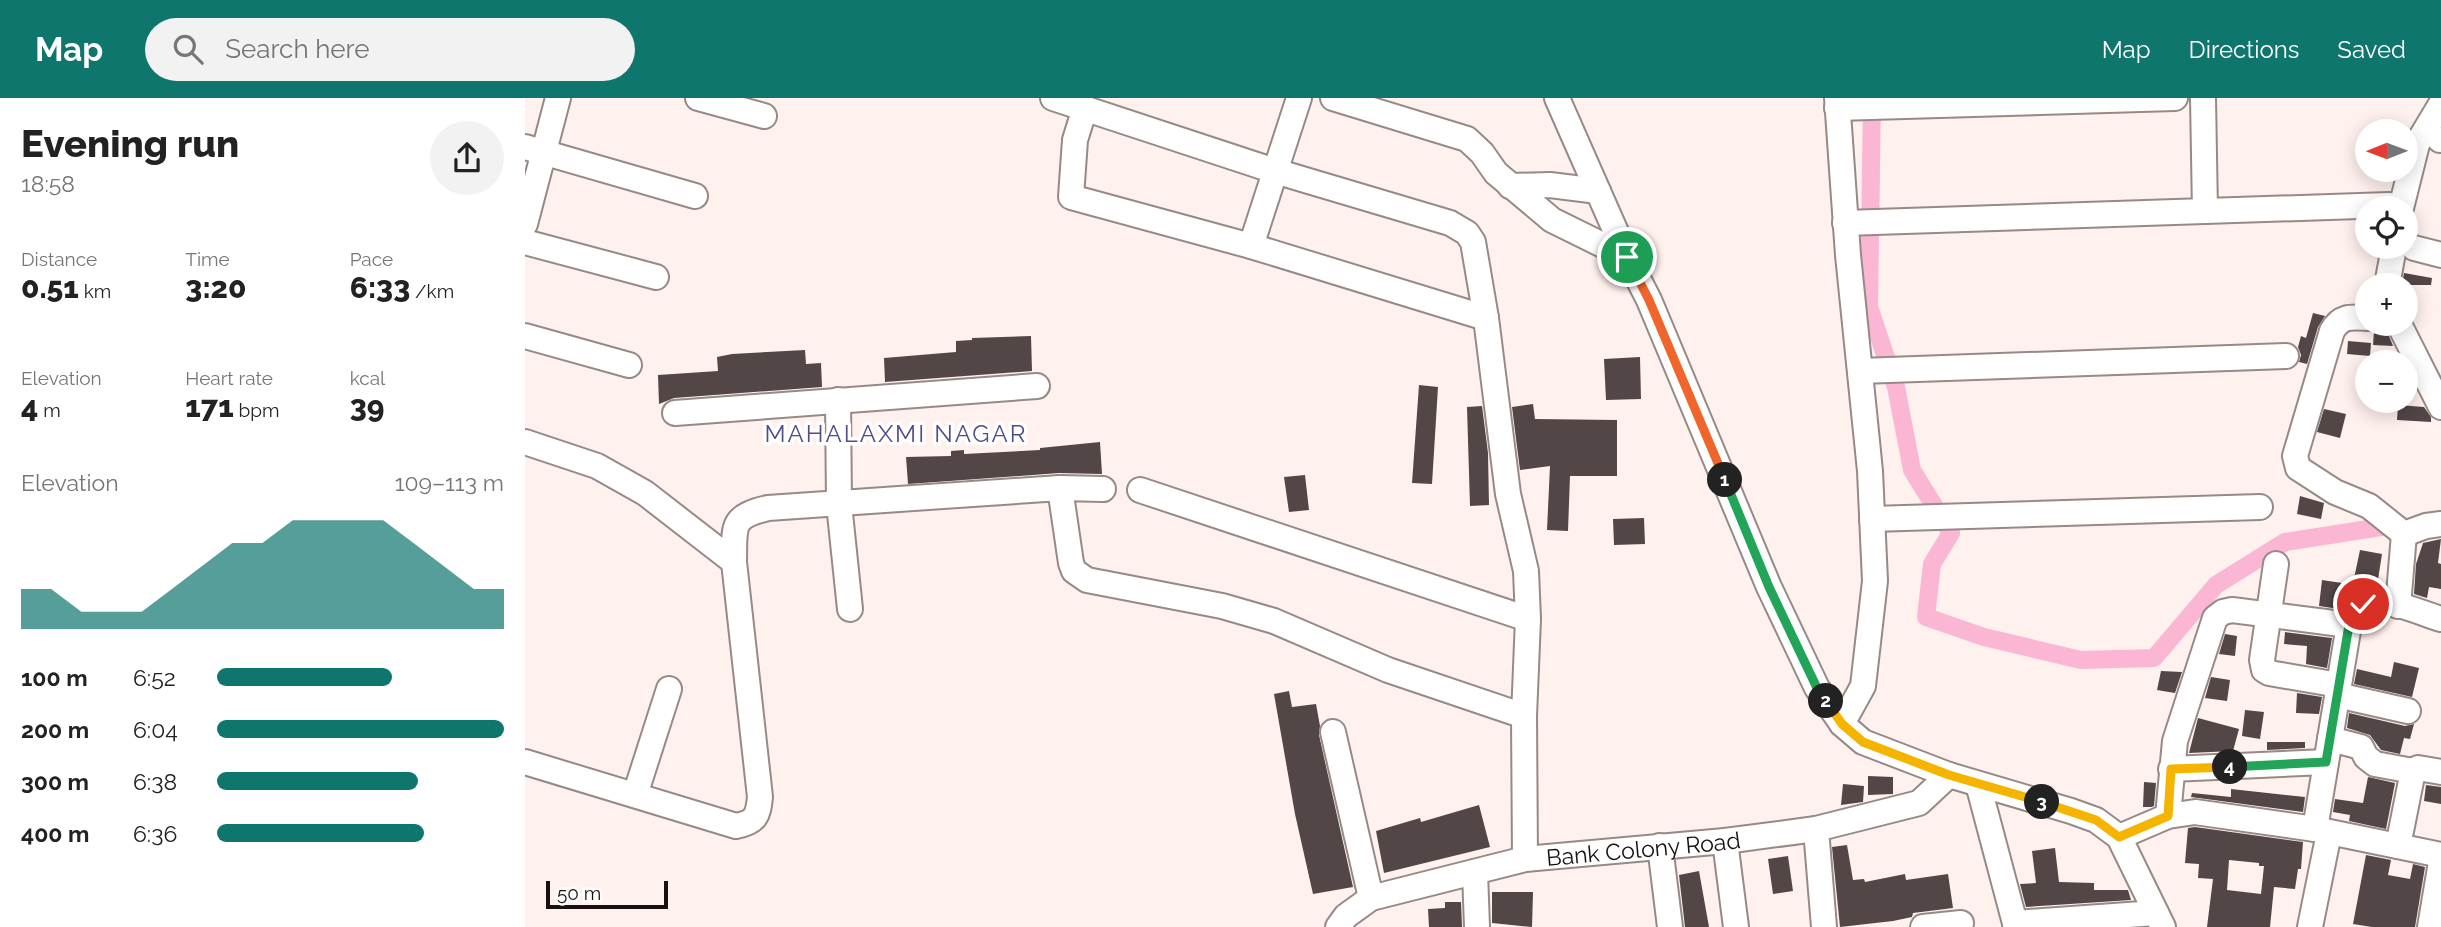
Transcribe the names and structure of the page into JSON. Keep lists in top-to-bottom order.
{
  "streets": {
    "street": ["Bank Colony Road"]
  },
  "districts": ["MAHALAXMI NAGAR"],
  "scale_bar": "50 m",
  "north": "left",
  "page": {
    "header": "Map",
    "search": "Search here",
    "nav": ["Map", "Directions", "Saved"],
    "heading": ["Evening run", "18:58"],
    "map_buttons": ["+", "−"],
    "stats": [
      ["Distance", "0.51 km"],
      ["Time", "3:20"],
      ["Pace", "6:33 /km"],
      ["Elevation", "4 m"],
      ["Heart rate", "171 bpm"],
      ["kcal", "39"]
    ],
    "chart": ["Elevation", "109–113 m"],
    "pins": [
      "1",
      "2",
      "4",
      "3"
    ],
    "list": [
      {
        "name": "100 m",
        "note": "6:52"
      },
      {
        "name": "200 m",
        "note": "6:04"
      },
      {
        "name": "300 m",
        "note": "6:38"
      },
      {
        "name": "400 m",
        "note": "6:36"
      }
    ],
    "scale": "50 m"
  }
}
